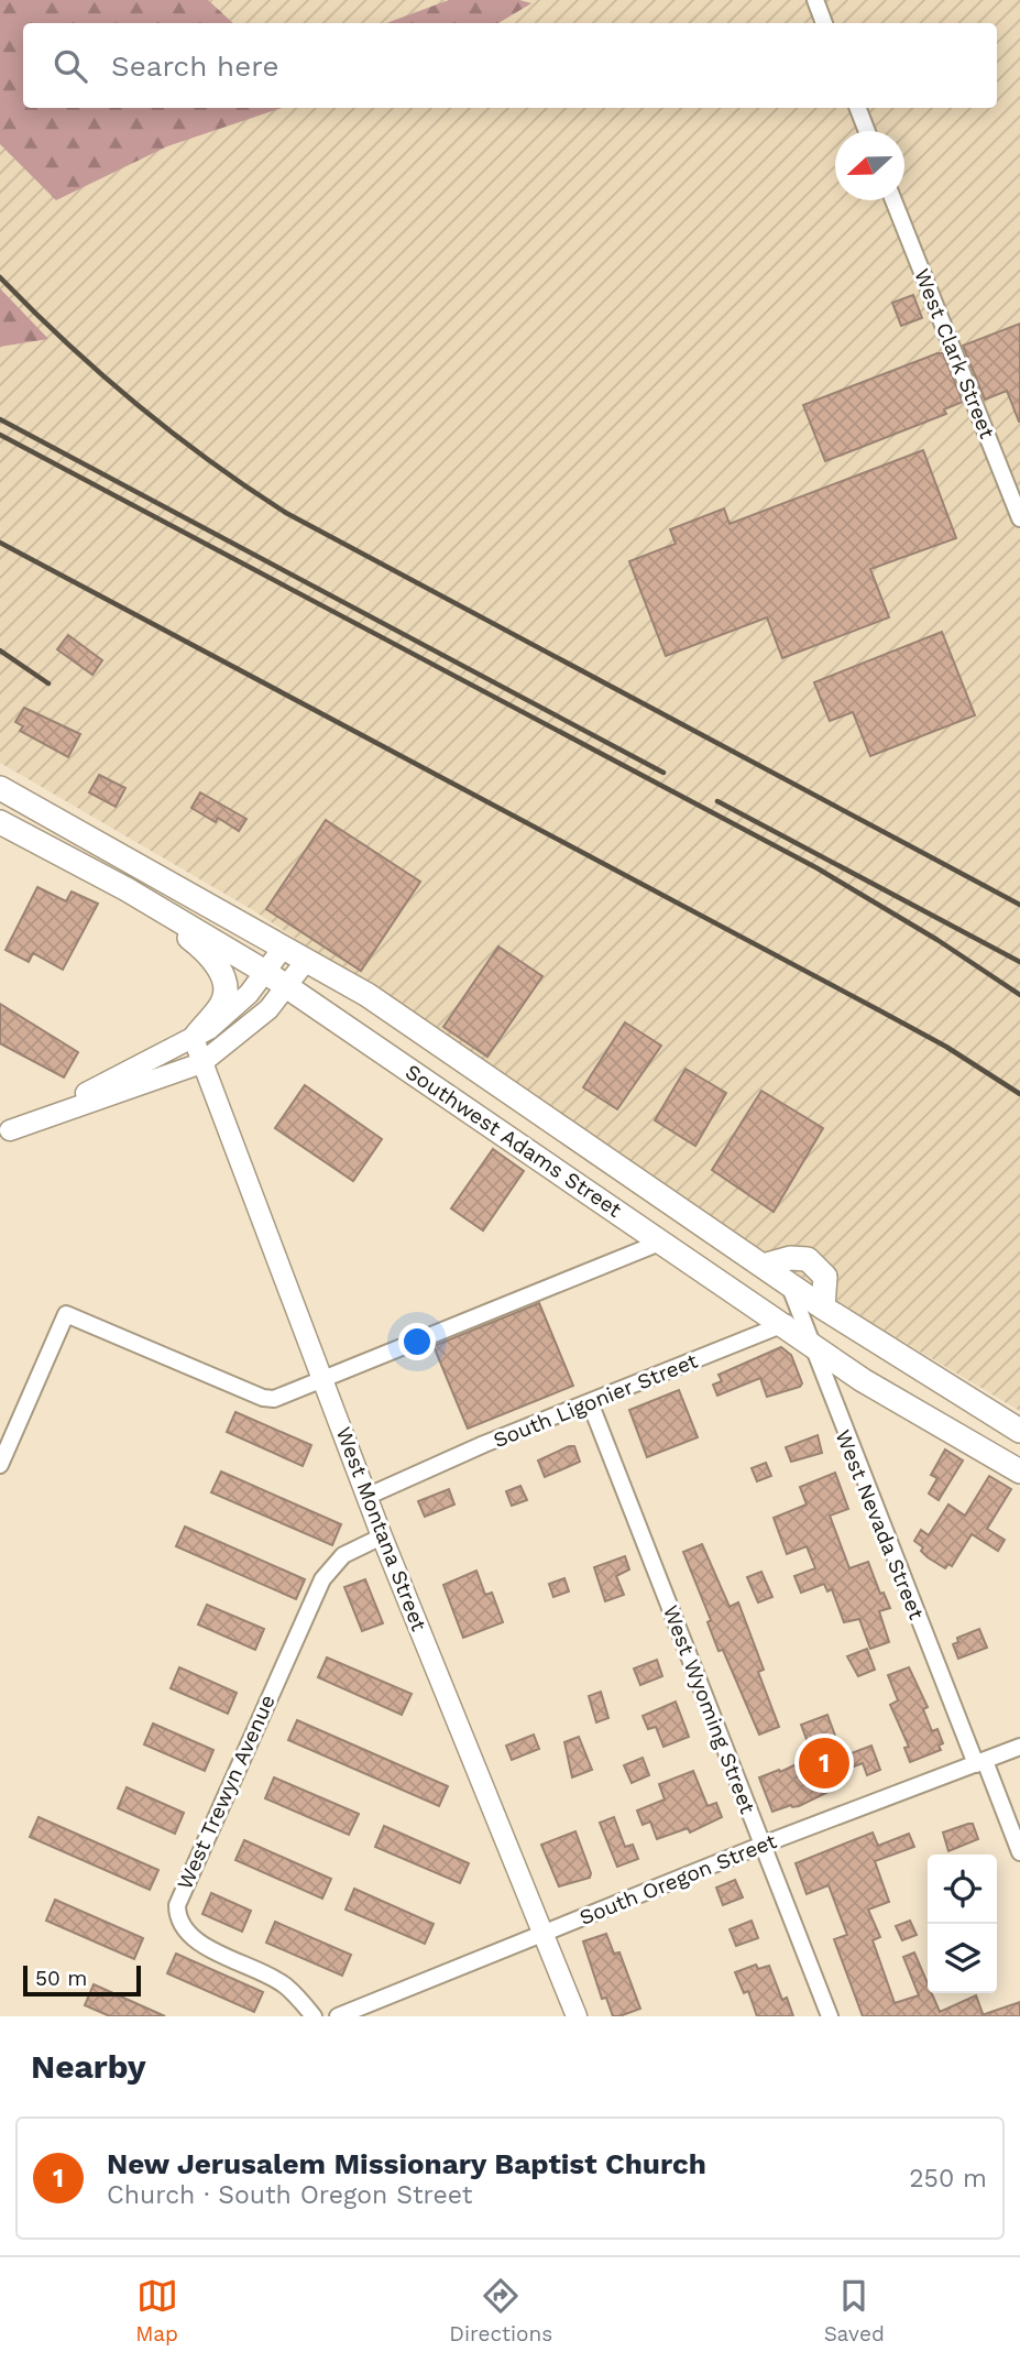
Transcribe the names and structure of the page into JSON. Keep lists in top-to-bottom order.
{
  "streets": {
    "main road": ["Southwest Adams Street"],
    "street": [
      "West Clark Street",
      "South Ligonier Street",
      "West Nevada Street",
      "West Montana Street",
      "West Wyoming Street",
      "West Trewyn Avenue",
      "South Oregon Street"
    ]
  },
  "crossings": [
    ["Southwest Adams Street", "South Ligonier Street"],
    ["Southwest Adams Street", "West Nevada Street"],
    ["South Ligonier Street", "West Montana Street"],
    ["South Ligonier Street", "West Wyoming Street"],
    ["West Nevada Street", "South Oregon Street"],
    ["West Montana Street", "West Trewyn Avenue"],
    ["West Montana Street", "South Oregon Street"],
    ["West Wyoming Street", "South Oregon Street"]
  ],
  "scale_bar": "50 m",
  "north": "left",
  "page": {
    "search": "Search here",
    "pins": "1",
    "scale": "50 m",
    "heading": "Nearby",
    "list": [
      {
        "mark": "1",
        "name": "New Jerusalem Missionary Baptist Church",
        "note": "Church · South Oregon Street",
        "value": "250 m"
      }
    ],
    "nav": ["Map", "Directions", "Saved"]
  }
}
